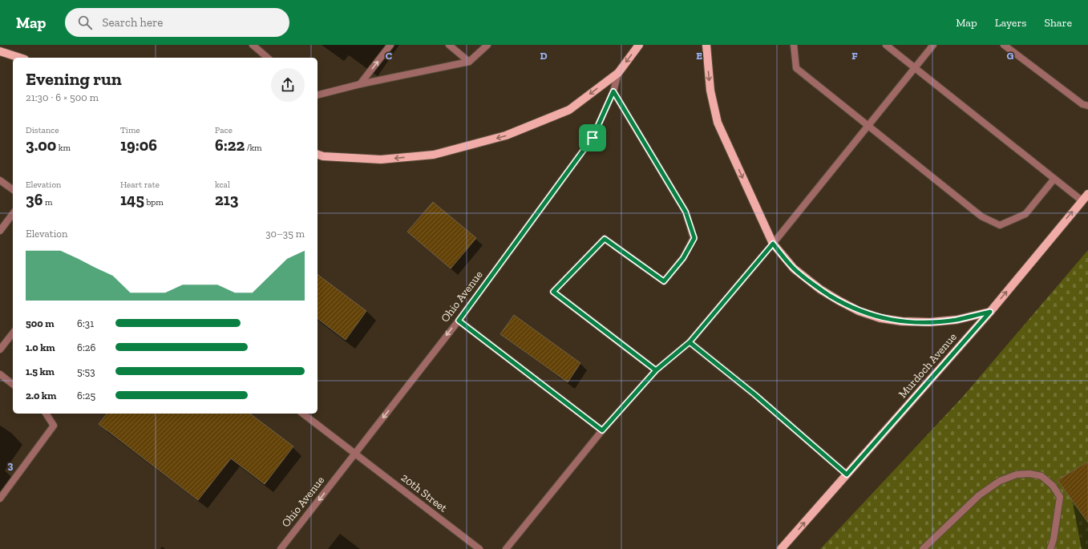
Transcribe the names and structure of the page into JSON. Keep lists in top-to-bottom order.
{
  "streets": {
    "main road": ["Ohio Avenue", "Murdoch Avenue"],
    "street": ["20th Street"]
  },
  "crossings": [
    ["Ohio Avenue", "20th Street"]
  ],
  "one_way": ["Ohio Avenue", "Murdoch Avenue"],
  "page": {
    "header": "Map",
    "search": "Search here",
    "nav": ["Map", "Layers", "Share"],
    "heading": ["Evening run", "21:30 · 6 × 500 m"],
    "stats": [
      ["Distance", "3.00 km"],
      ["Time", "19:06"],
      ["Pace", "6:22 /km"],
      ["Elevation", "36 m"],
      ["Heart rate", "145 bpm"],
      ["kcal", "213"]
    ],
    "chart": ["Elevation", "30–35 m"],
    "list": [
      {
        "name": "500 m",
        "note": "6:31"
      },
      {
        "name": "1.0 km",
        "note": "6:26"
      },
      {
        "name": "1.5 km",
        "note": "5:53"
      },
      {
        "name": "2.0 km",
        "note": "6:25"
      }
    ]
  },
  "grid": {
    "columns": [
      "C",
      "D",
      "E",
      "F",
      "G"
    ],
    "rows": ["3"]
  }
}
